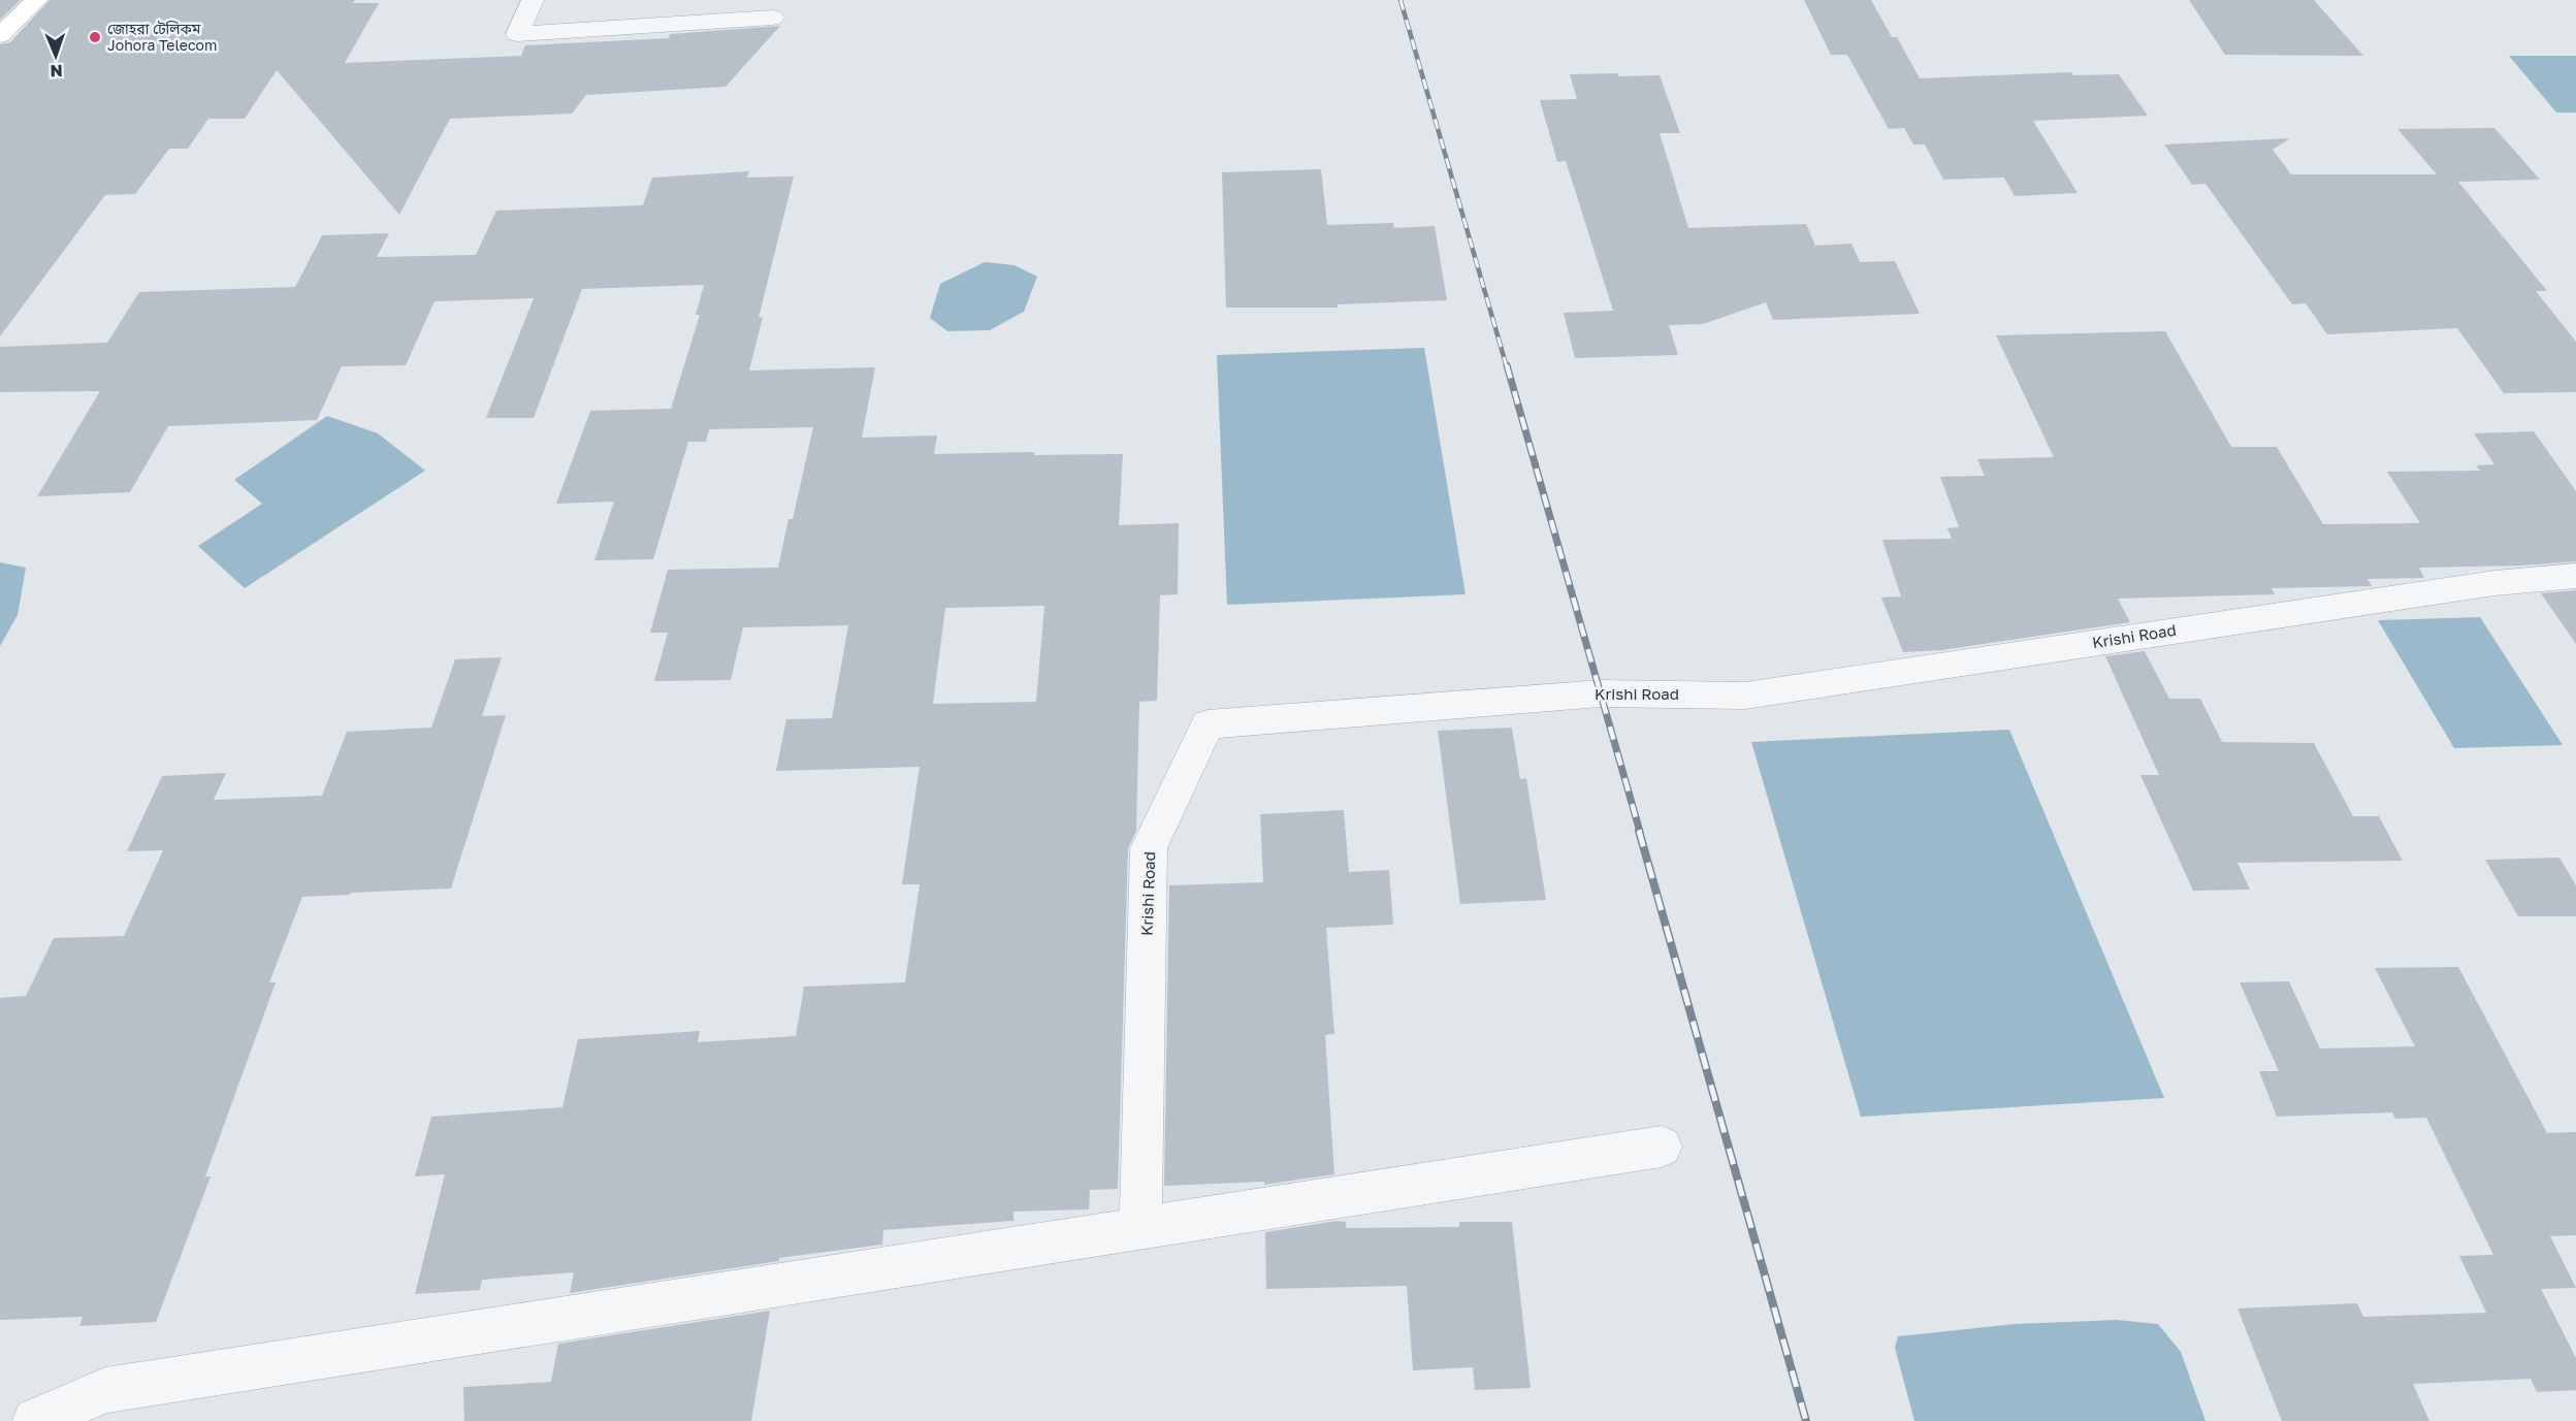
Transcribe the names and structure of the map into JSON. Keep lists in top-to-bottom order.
{
  "streets": {
    "street": ["Krishi Road"]
  },
  "places": ["জোহরা টেলিকম Johora Telecom"],
  "north": "bottom"
}
